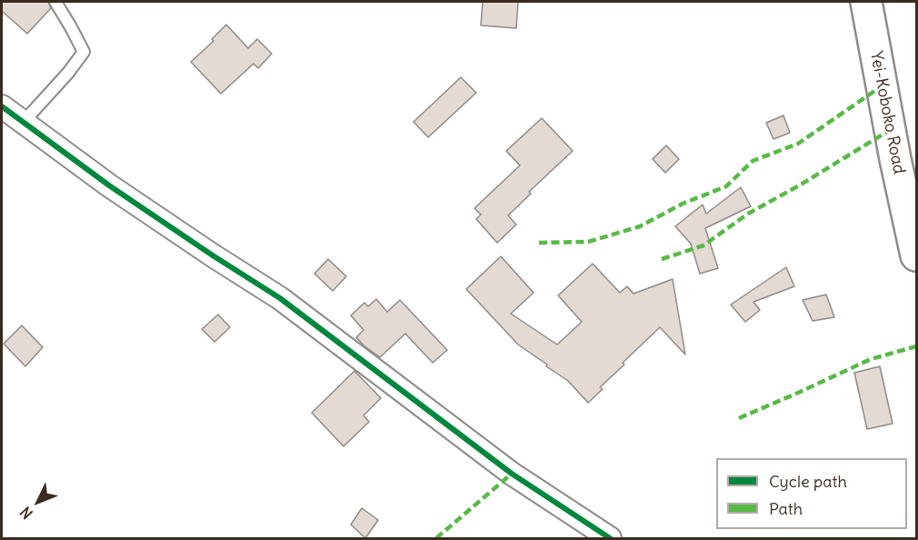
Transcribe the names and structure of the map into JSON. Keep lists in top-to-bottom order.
{
  "streets": {
    "main road": ["Yei-Koboko Road"]
  },
  "legend": ["Cycle path", "Path"],
  "north": "bottom left"
}
